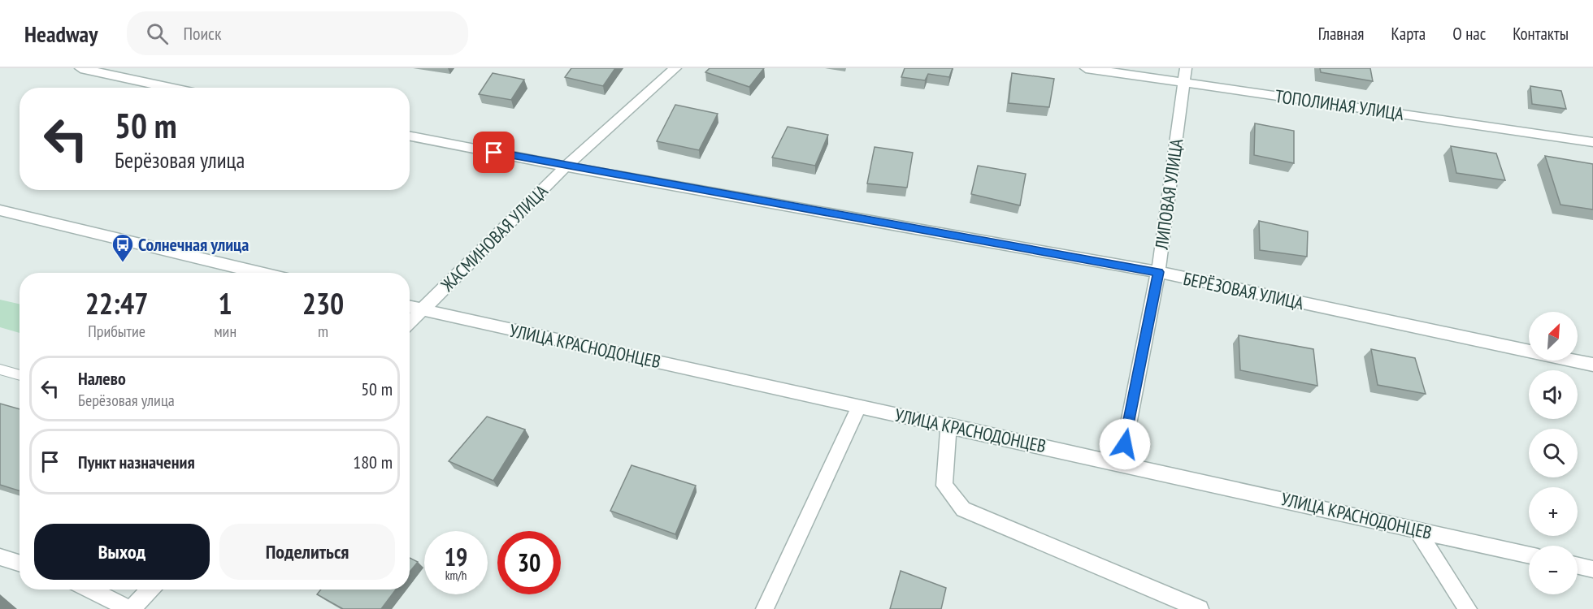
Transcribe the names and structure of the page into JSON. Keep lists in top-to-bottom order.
{
  "streets": {
    "street": [
      "ТОПОЛИНАЯ УЛИЦА",
      "ЛИПОВАЯ УЛИЦА",
      "ЖАСМИНОВАЯ УЛИЦА",
      "БЕРЁЗОВАЯ УЛИЦА",
      "УЛИЦА КРАСНОДОНЦЕВ"
    ]
  },
  "crossings": [
    ["ТОПОЛИНАЯ УЛИЦА", "ЛИПОВАЯ УЛИЦА"],
    ["ЛИПОВАЯ УЛИЦА", "БЕРЁЗОВАЯ УЛИЦА"],
    ["ЛИПОВАЯ УЛИЦА", "УЛИЦА КРАСНОДОНЦЕВ"],
    ["ЖАСМИНОВАЯ УЛИЦА", "БЕРЁЗОВАЯ УЛИЦА"],
    ["ЖАСМИНОВАЯ УЛИЦА", "УЛИЦА КРАСНОДОНЦЕВ"]
  ],
  "places": {
    "bus stop": ["Солнечная улица"]
  },
  "north": "top right",
  "page": {
    "header": "Headway",
    "search": "Поиск",
    "nav": [
      "Главная",
      "Карта",
      "О нас",
      "Контакты"
    ],
    "turn": ["50 m", "Берёзовая улица"],
    "eta": [
      "22:47",
      "Прибытие",
      "1",
      "мин",
      "230",
      "m"
    ],
    "map_buttons": ["+", "−"],
    "list": [
      {
        "name": "Налево",
        "note": "Берёзовая улица",
        "value": "50 m"
      },
      {
        "name": "Пункт назначения",
        "value": "180 m"
      }
    ],
    "buttons": ["Выход", "Поделиться"],
    "speed": "19 km/h",
    "limit": "30"
  }
}
